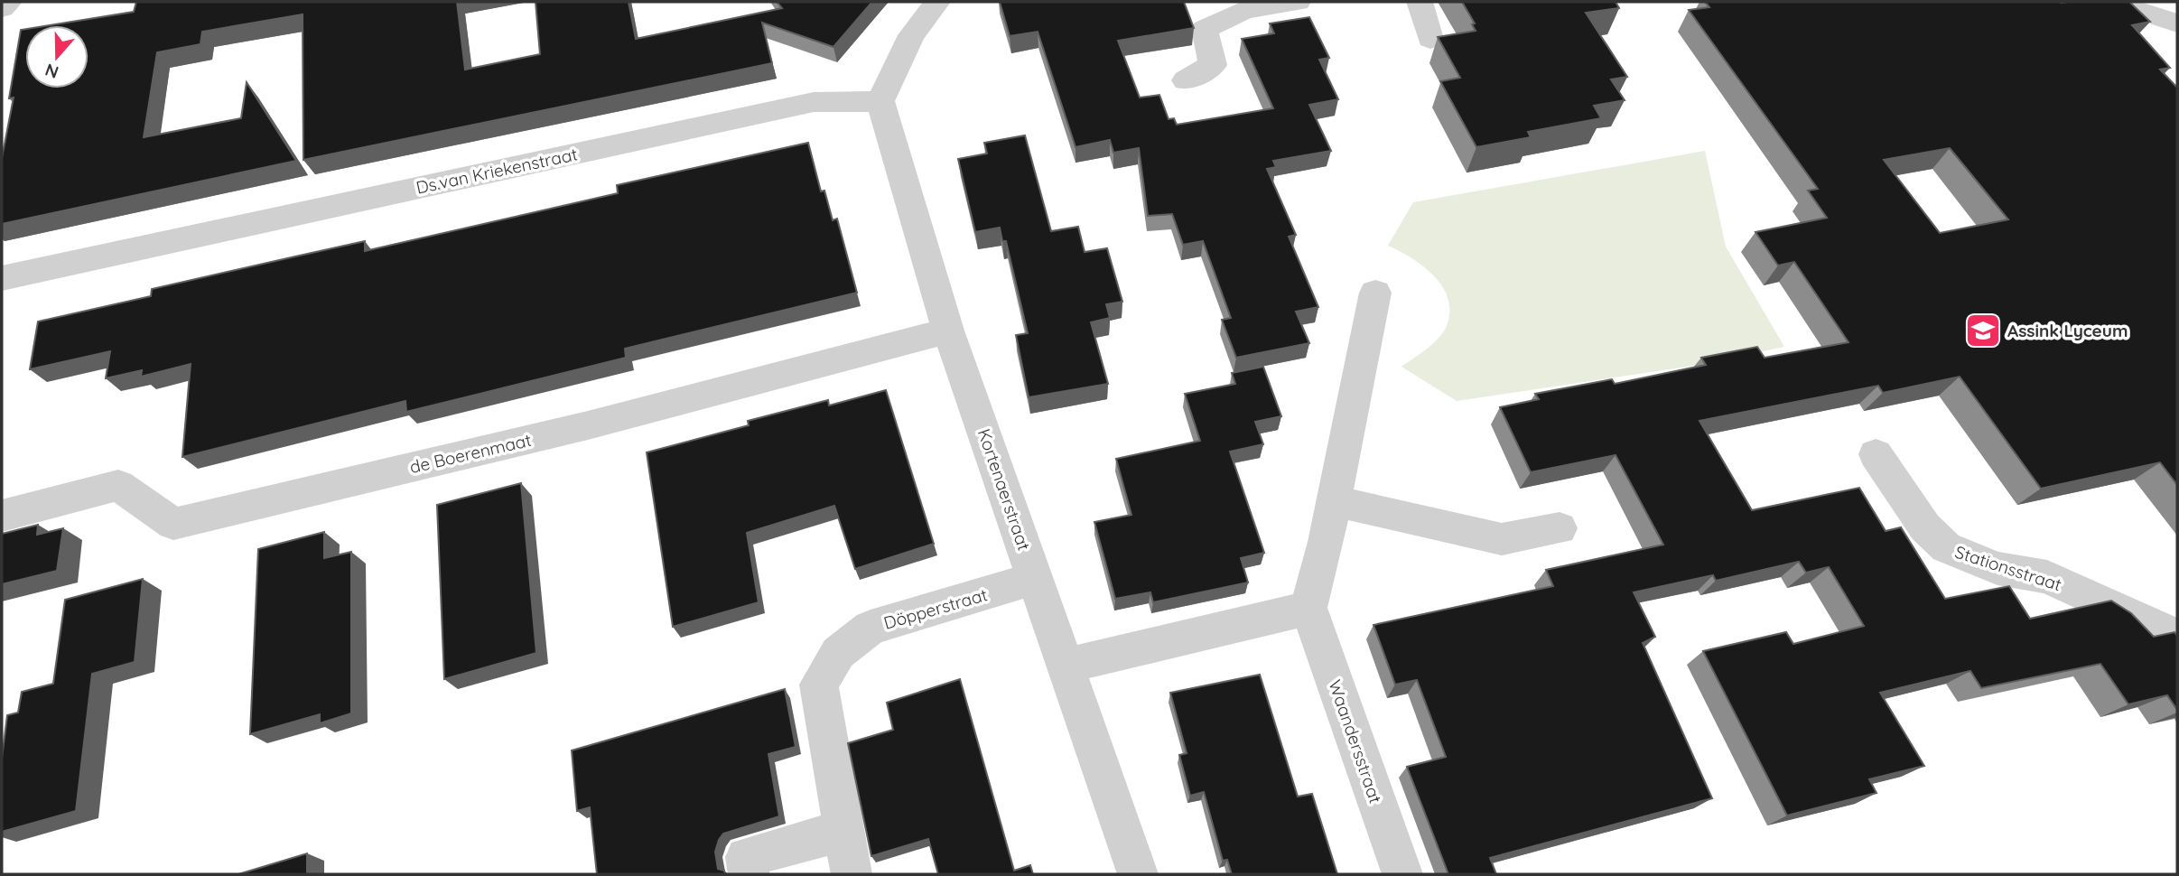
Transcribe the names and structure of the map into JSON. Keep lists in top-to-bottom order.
{
  "streets": {
    "street": [
      "Ds.van Kriekenstraat",
      "de Boerenmaat",
      "Kortenaerstraat",
      "Stationsstraat",
      "Döpperstraat",
      "Waandersstraat"
    ]
  },
  "crossings": [
    ["Ds.van Kriekenstraat", "Kortenaerstraat"],
    ["de Boerenmaat", "Kortenaerstraat"],
    ["Kortenaerstraat", "Döpperstraat"]
  ],
  "places": {
    "school or university": ["Assink Lyceum"]
  },
  "north": "bottom"
}
